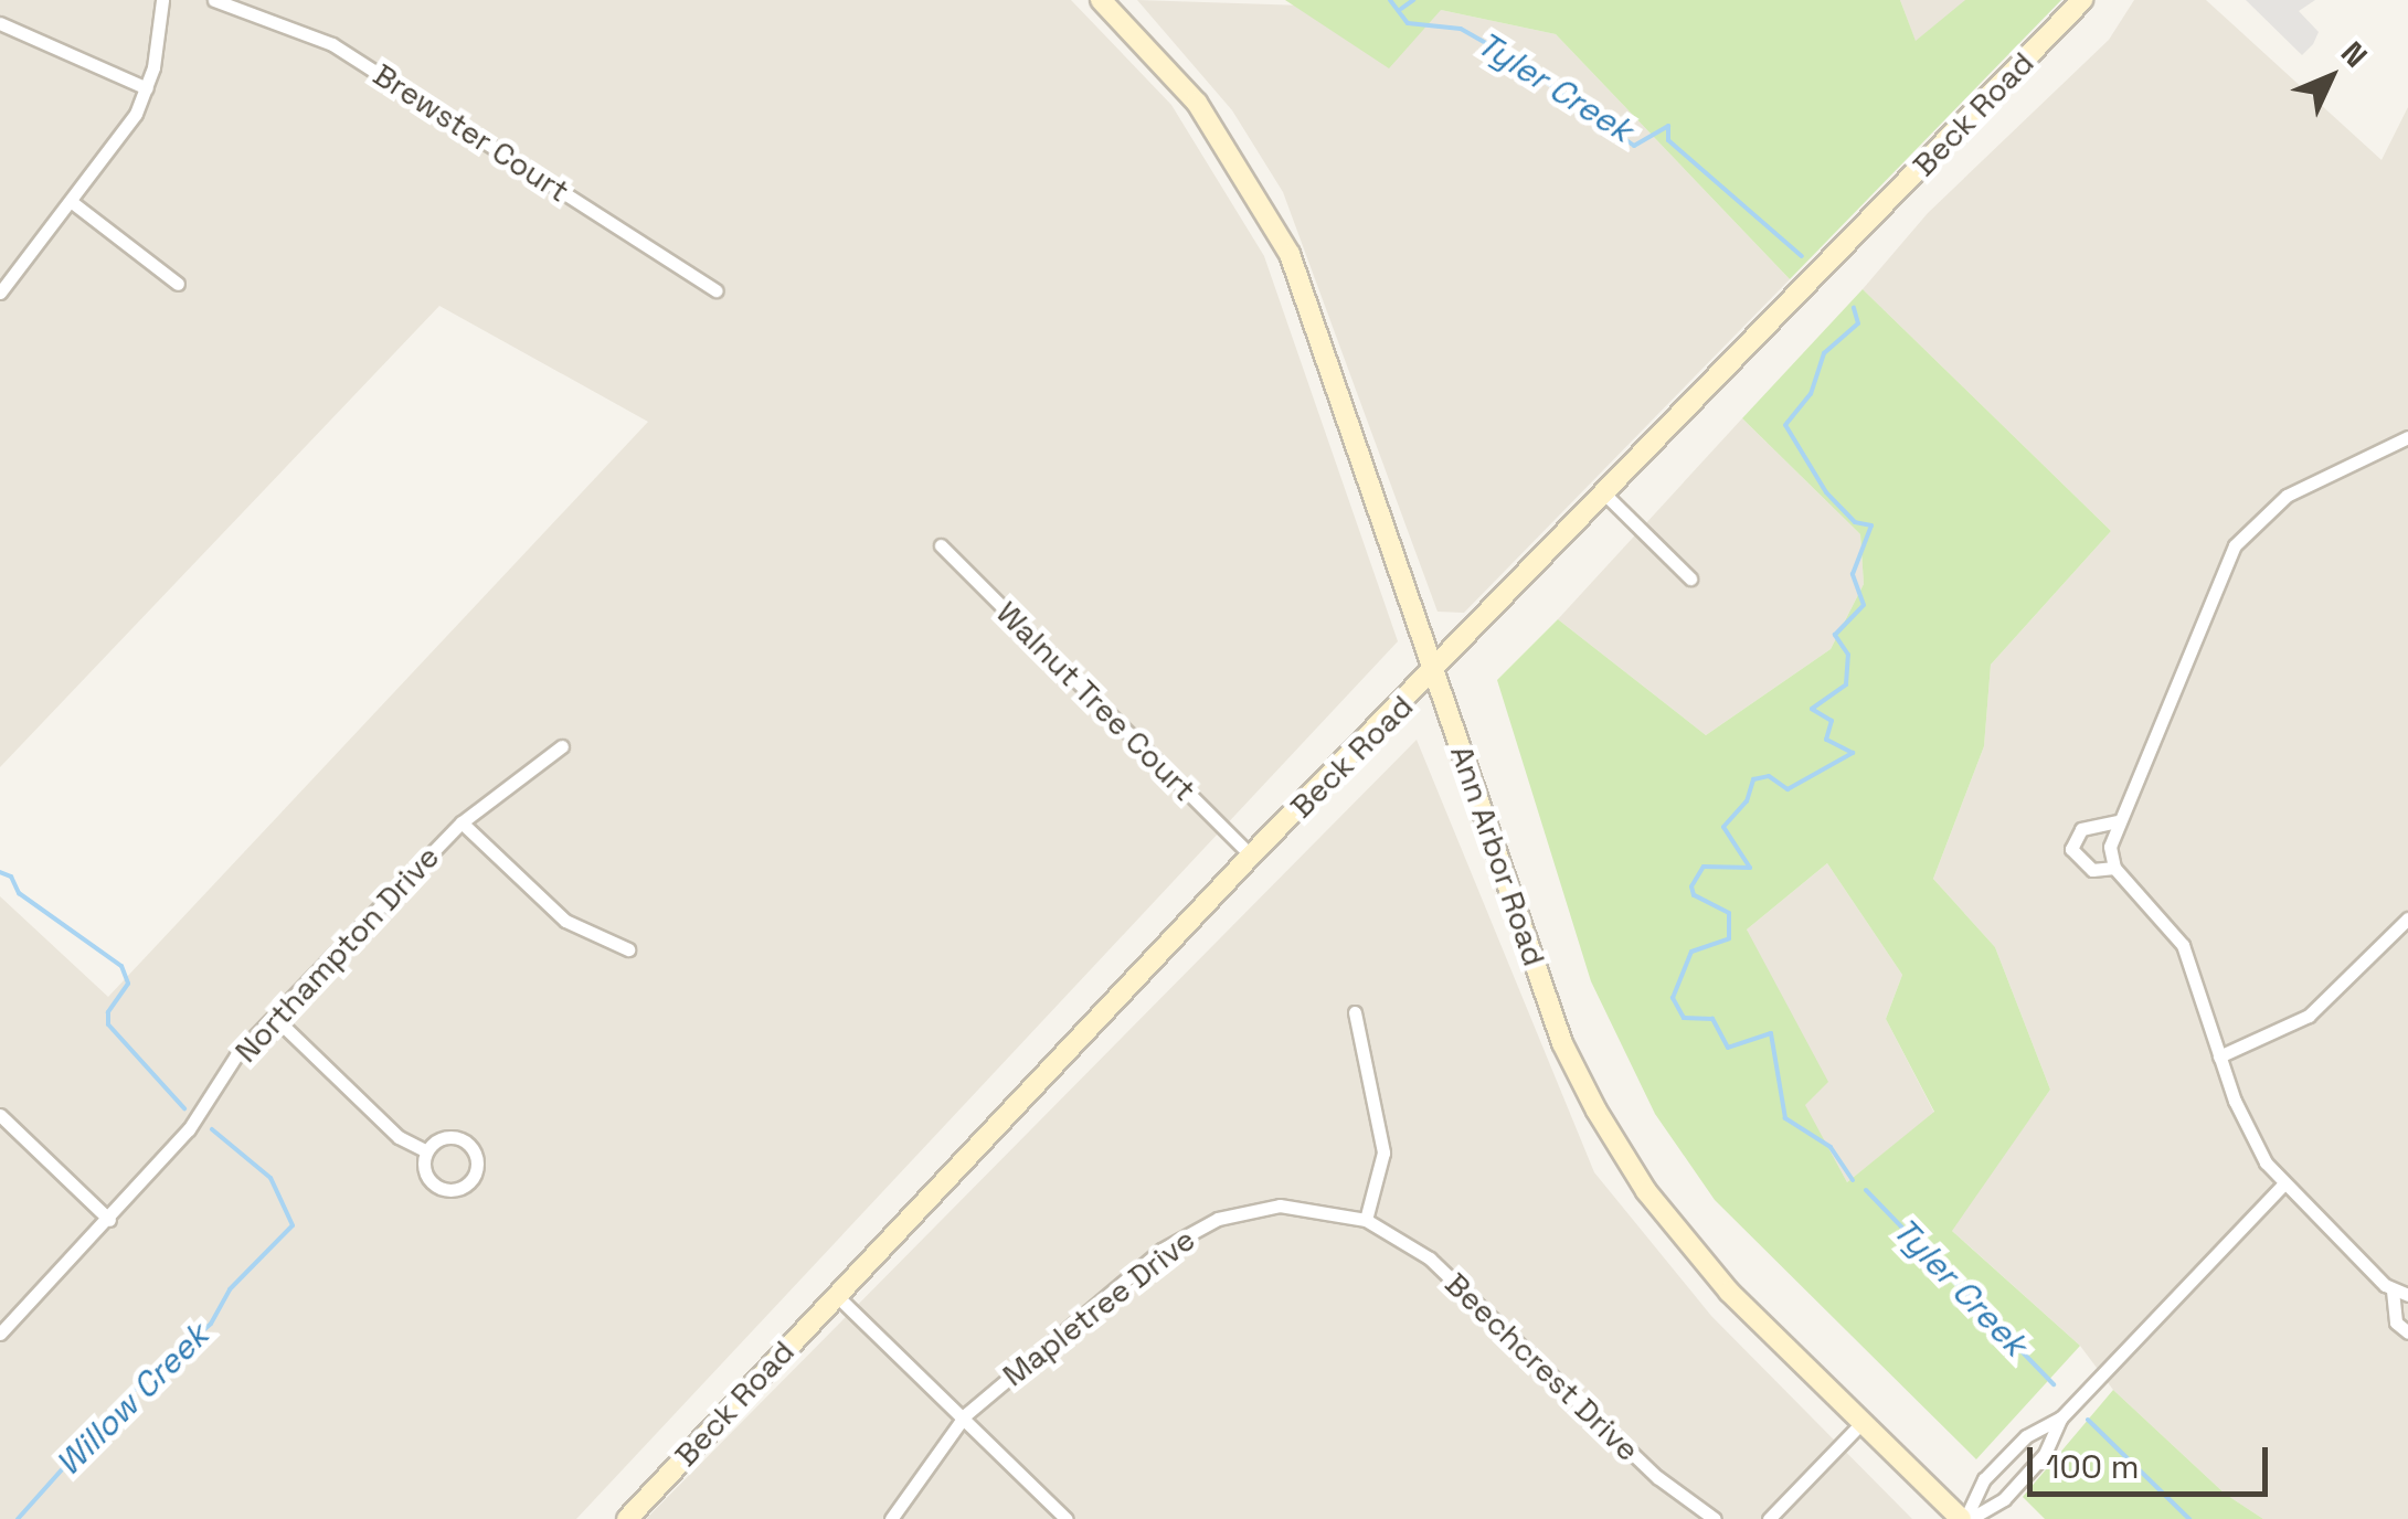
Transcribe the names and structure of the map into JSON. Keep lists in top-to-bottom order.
{
  "streets": {
    "main road": ["Beck Road", "Ann Arbor Road"],
    "street": [
      "Brewster Court",
      "Walnut Tree Court",
      "Northampton Drive",
      "Mapletree Drive",
      "Beechcrest Drive"
    ]
  },
  "crossings": [
    ["Beck Road", "Walnut Tree Court"],
    ["Beck Road", "Ann Arbor Road"],
    ["Mapletree Drive", "Beechcrest Drive"]
  ],
  "water": ["Tyler Creek", "Willow Creek"],
  "scale_bar": "100 m",
  "north": "top right"
}
